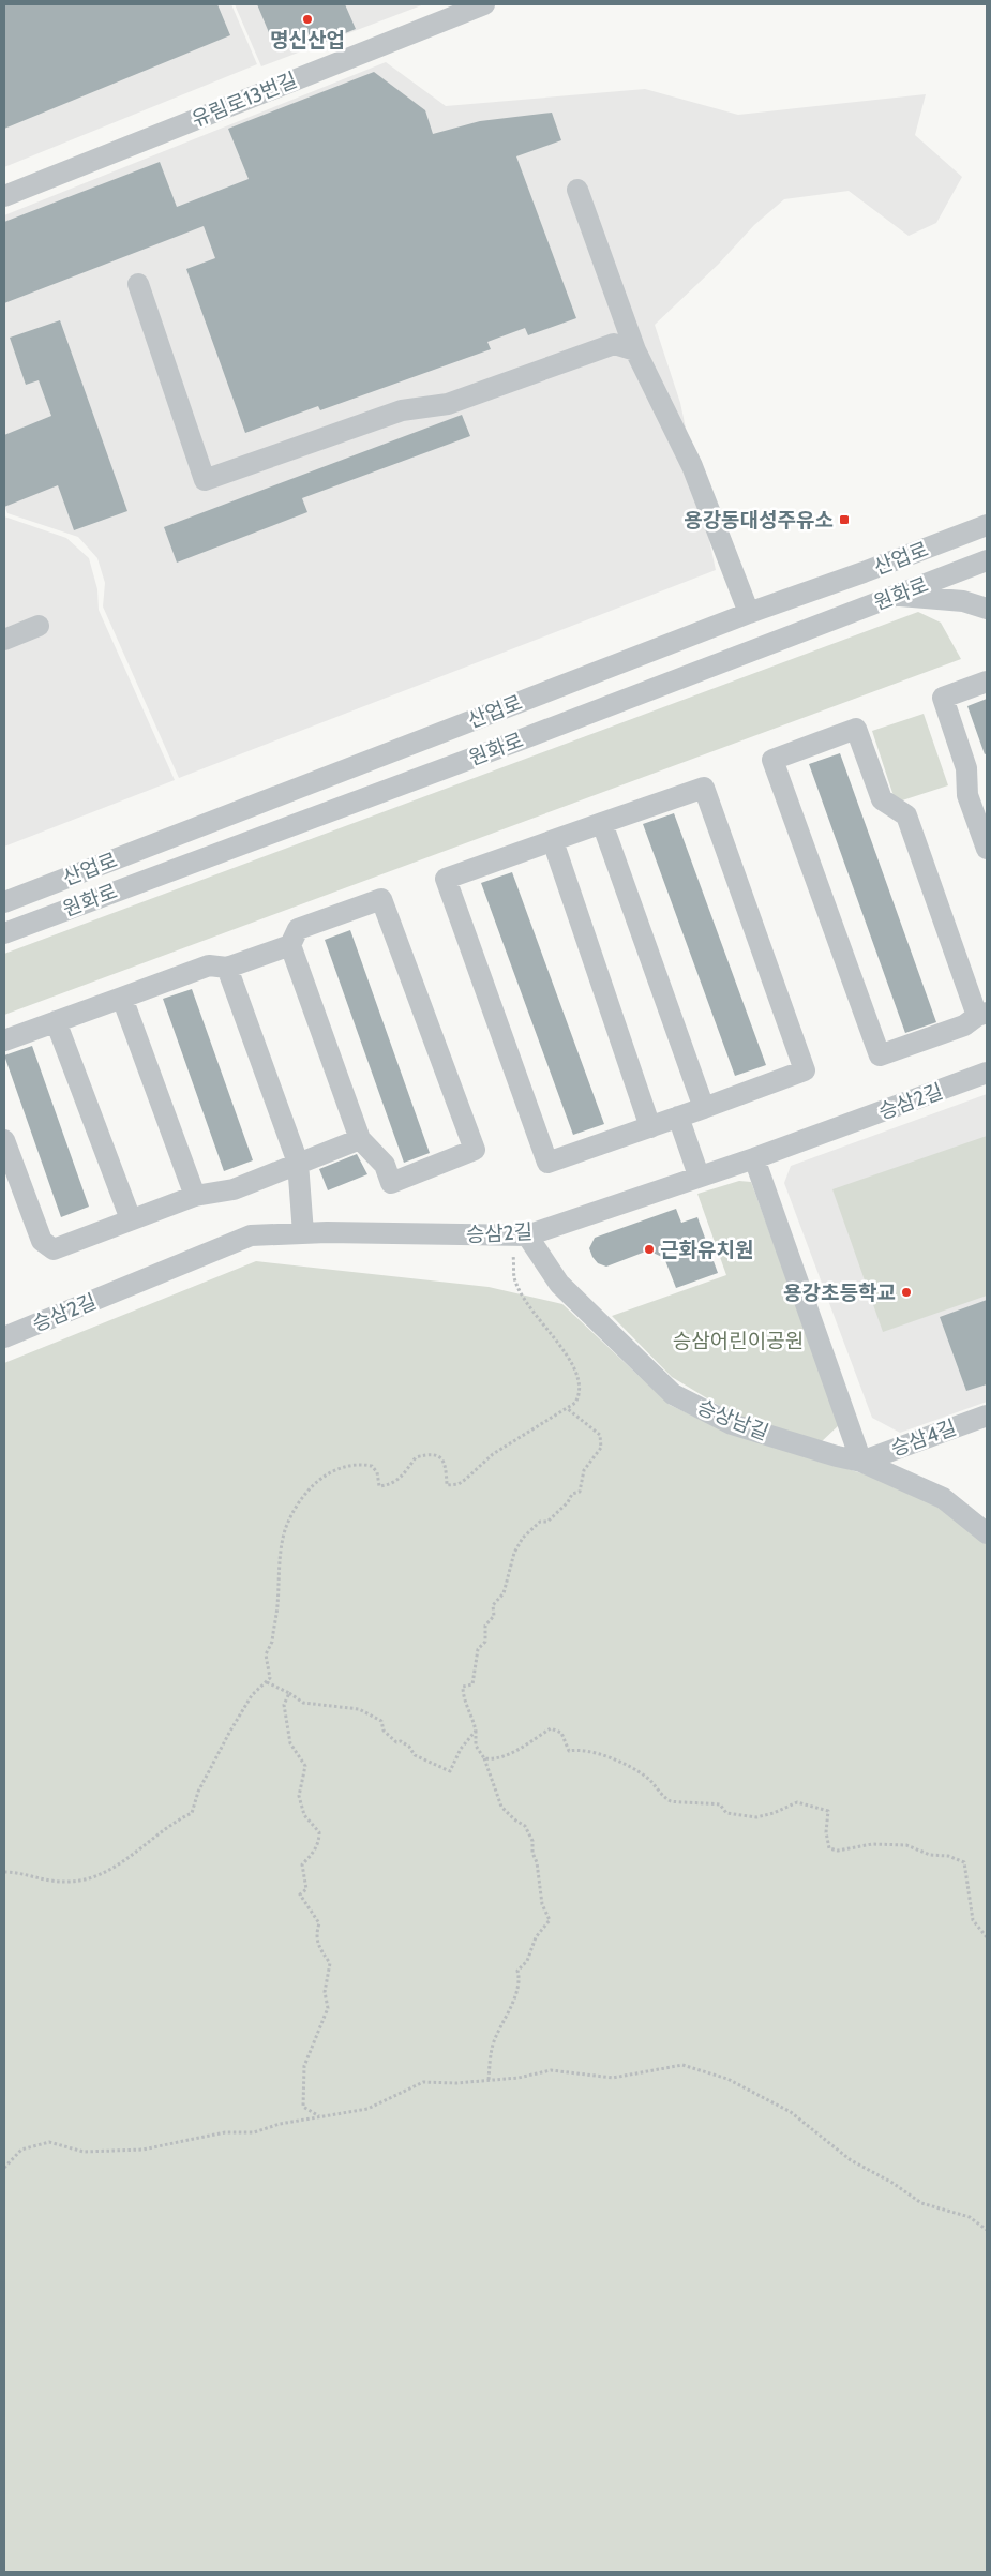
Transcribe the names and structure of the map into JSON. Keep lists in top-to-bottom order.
{
  "streets": {
    "street": [
      "유림로13번길",
      "산업로",
      "원화로",
      "승삼2길",
      "승상남길",
      "승삼4길"
    ]
  },
  "crossings": [
    ["승삼2길", "승상남길"],
    ["승상남길", "승삼4길"]
  ],
  "parks": ["승삼어린이공원"],
  "places": {
    "other": ["명신산업", "근화유치원", "용강초등학교"],
    "transit": ["용강동대성주유소"]
  }
}
